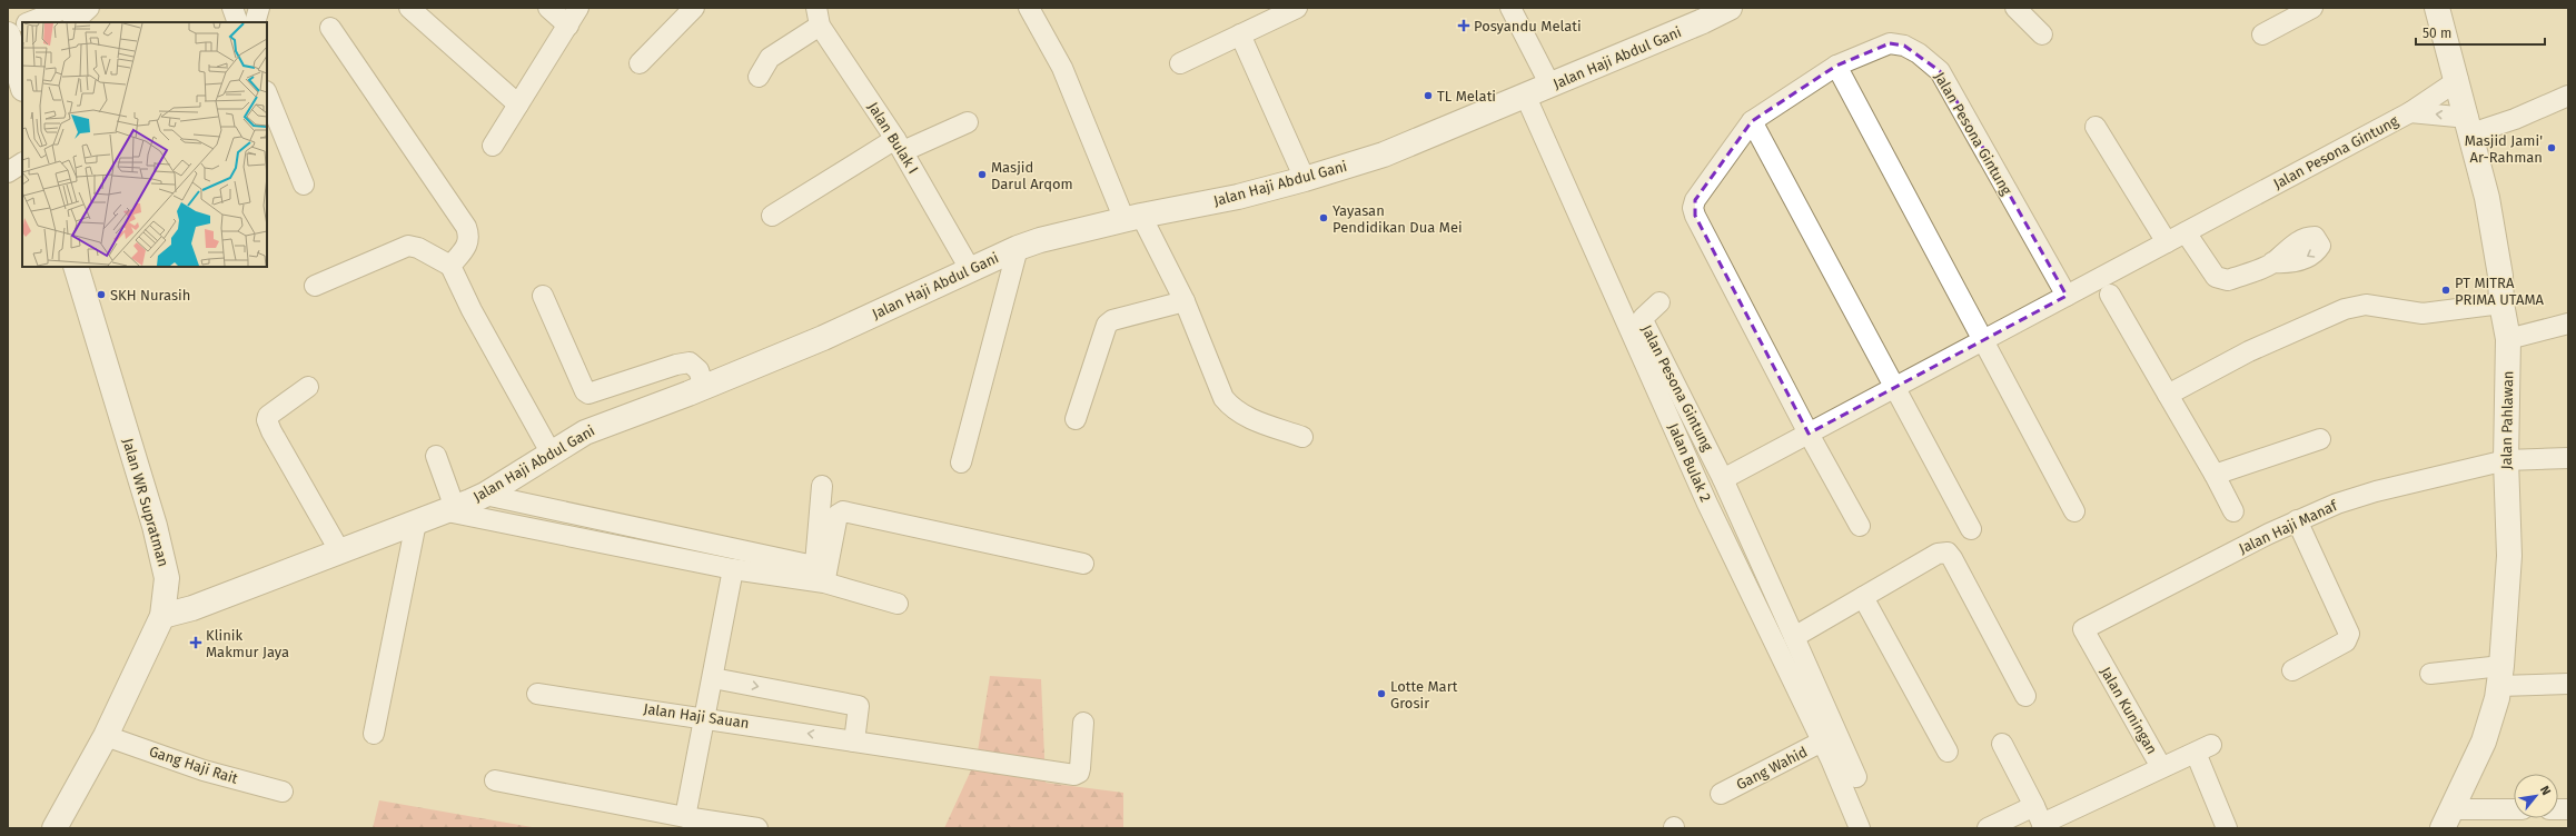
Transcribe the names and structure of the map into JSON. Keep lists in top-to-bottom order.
{
  "streets": {
    "street": [
      "Jalan Haji Abdul Gani",
      "Jalan Pesona Gintung",
      "Jalan Bulak I",
      "Jalan Pahlawan",
      "Jalan Bulak 2",
      "Jalan WR Supratman",
      "Jalan Haji Manaf",
      "Jalan Kuningan",
      "Jalan Haji Sauan",
      "Gang Haji Rait",
      "Gang Wahid"
    ]
  },
  "crossings": [
    ["Jalan Haji Abdul Gani", "Jalan Bulak I"],
    ["Jalan Haji Abdul Gani", "Jalan Bulak 2"],
    ["Jalan Haji Abdul Gani", "Jalan WR Supratman"],
    ["Jalan Pesona Gintung", "Jalan Pahlawan"],
    ["Jalan Pahlawan", "Jalan Haji Manaf"],
    ["Jalan Bulak 2", "Gang Wahid"],
    ["Jalan WR Supratman", "Gang Haji Rait"],
    ["Jalan Haji Manaf", "Jalan Kuningan"]
  ],
  "places": {
    "health": ["Posyandu Melati", "Klinik Makmur Jaya"],
    "other": [
      "TL Melati",
      "Masjid Jami' Ar-Rahman",
      "Masjid Darul Arqom",
      "Yayasan Pendidikan Dua Mei",
      "PT MITRA PRIMA UTAMA",
      "SKH Nurasih",
      "Lotte Mart Grosir"
    ]
  },
  "scale_bar": "50 m",
  "north": "top right"
}
